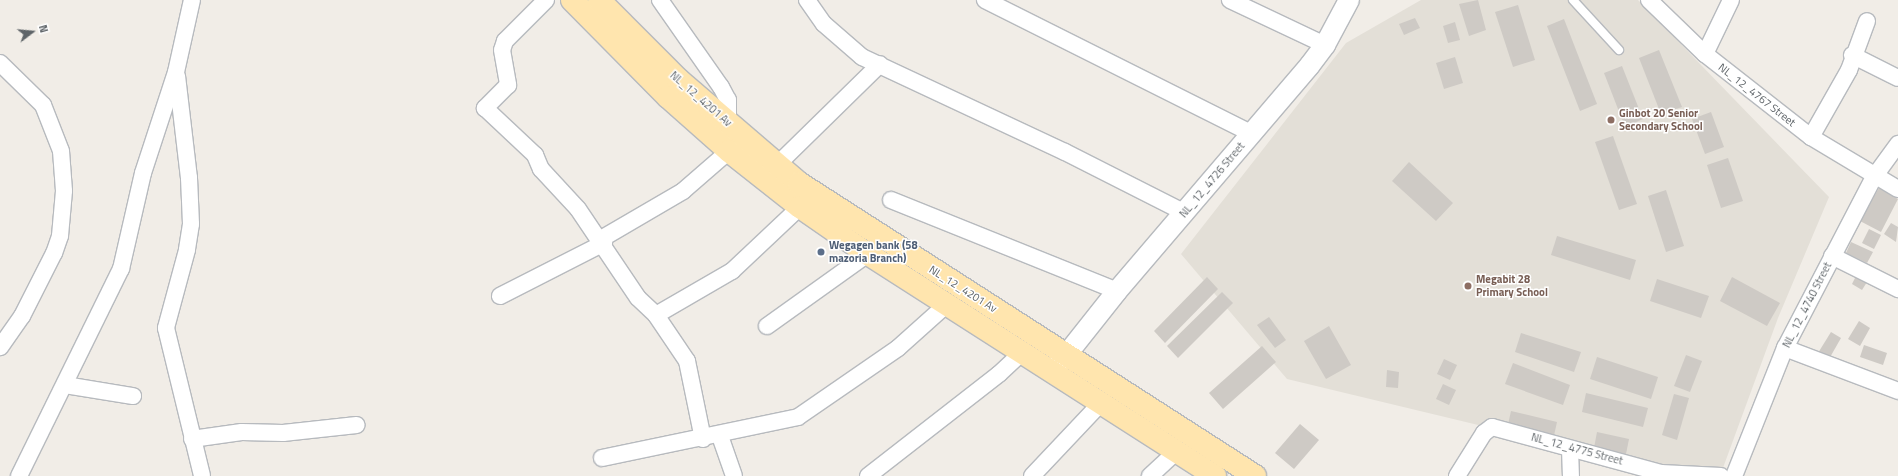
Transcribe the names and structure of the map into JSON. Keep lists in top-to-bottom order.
{
  "streets": {
    "main road": ["NL_12_4201 Av"],
    "street": [
      "NL_12_4767 Street",
      "NL_12_4726 Street",
      "NL_12_4740 Street",
      "NL_12_4775 Street"
    ]
  },
  "crossings": [
    ["NL_12_4767 Street", "NL_12_4740 Street"],
    ["NL_12_4201 Av", "NL_12_4726 Street"]
  ],
  "places": ["Ginbot 20 Senior Secondary School", "Wegagen bank (58 mazoria Branch)", "Megabit 28 Primary School"],
  "north": "right"
}
